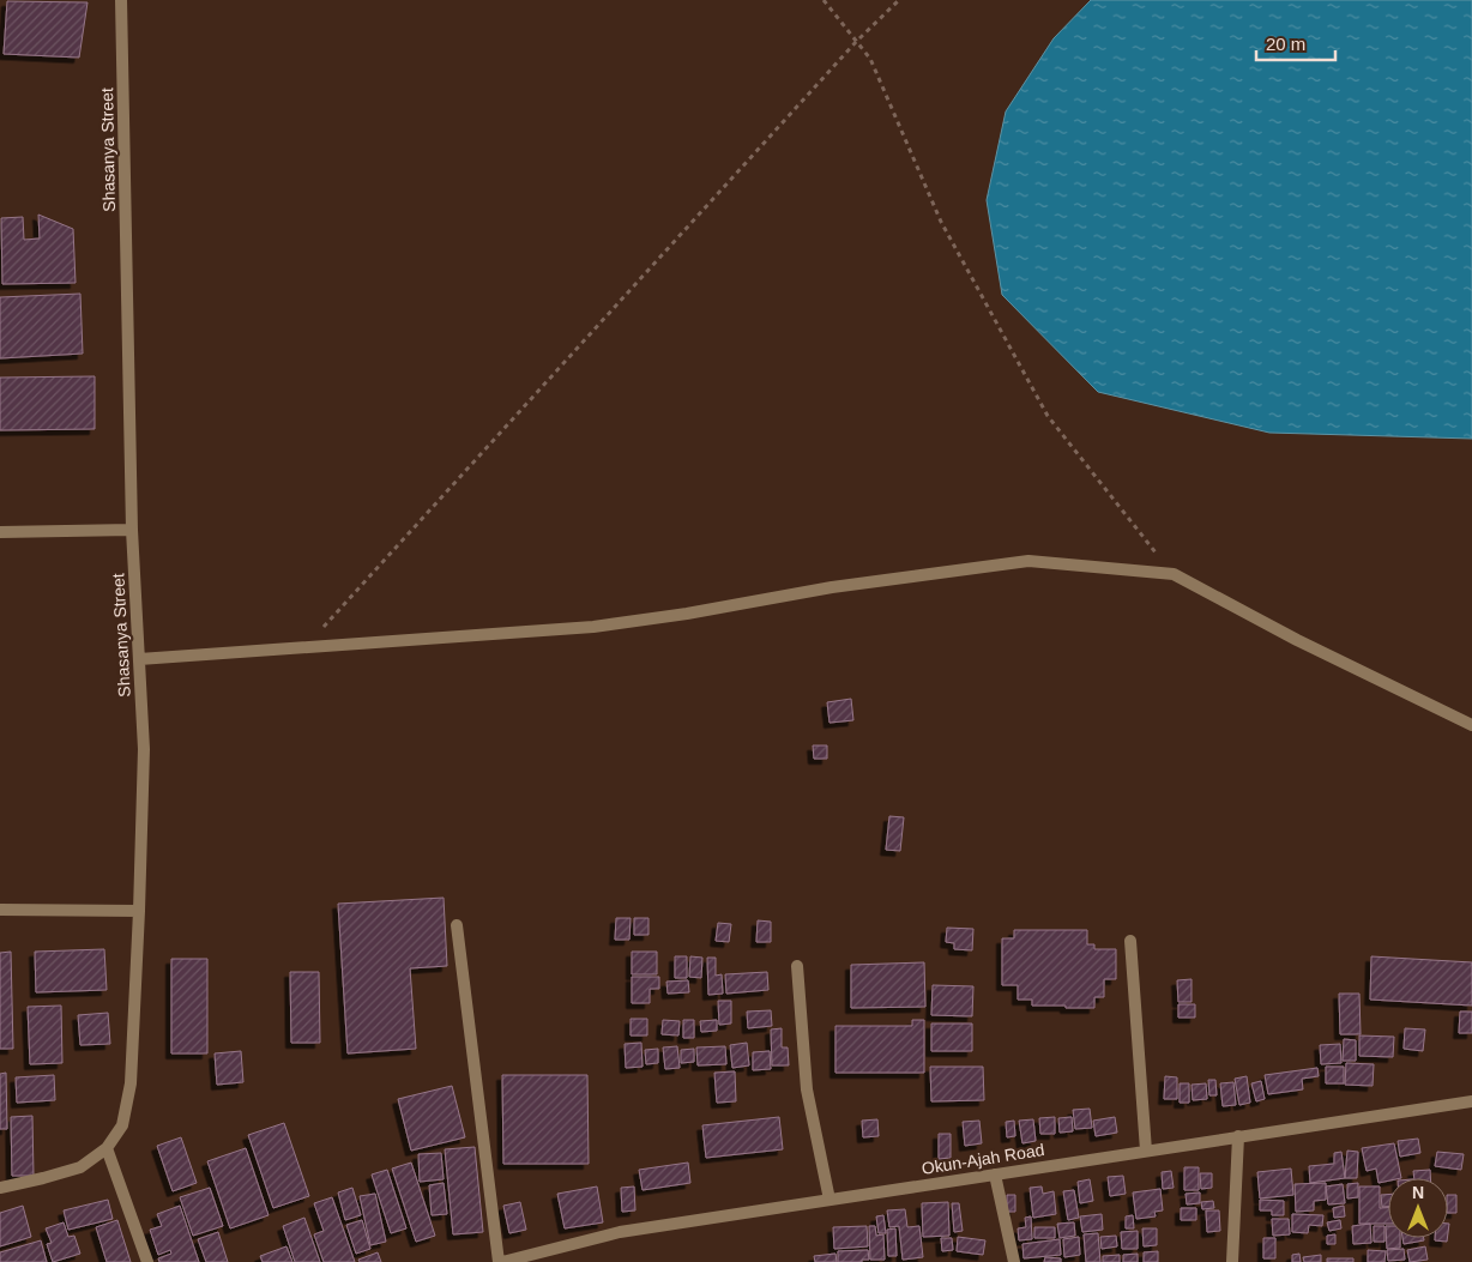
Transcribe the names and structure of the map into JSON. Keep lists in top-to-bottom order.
{
  "streets": {
    "street": ["Shasanya Street", "Okun-Ajah Road"]
  },
  "scale_bar": "20 m",
  "north": "top"
}
